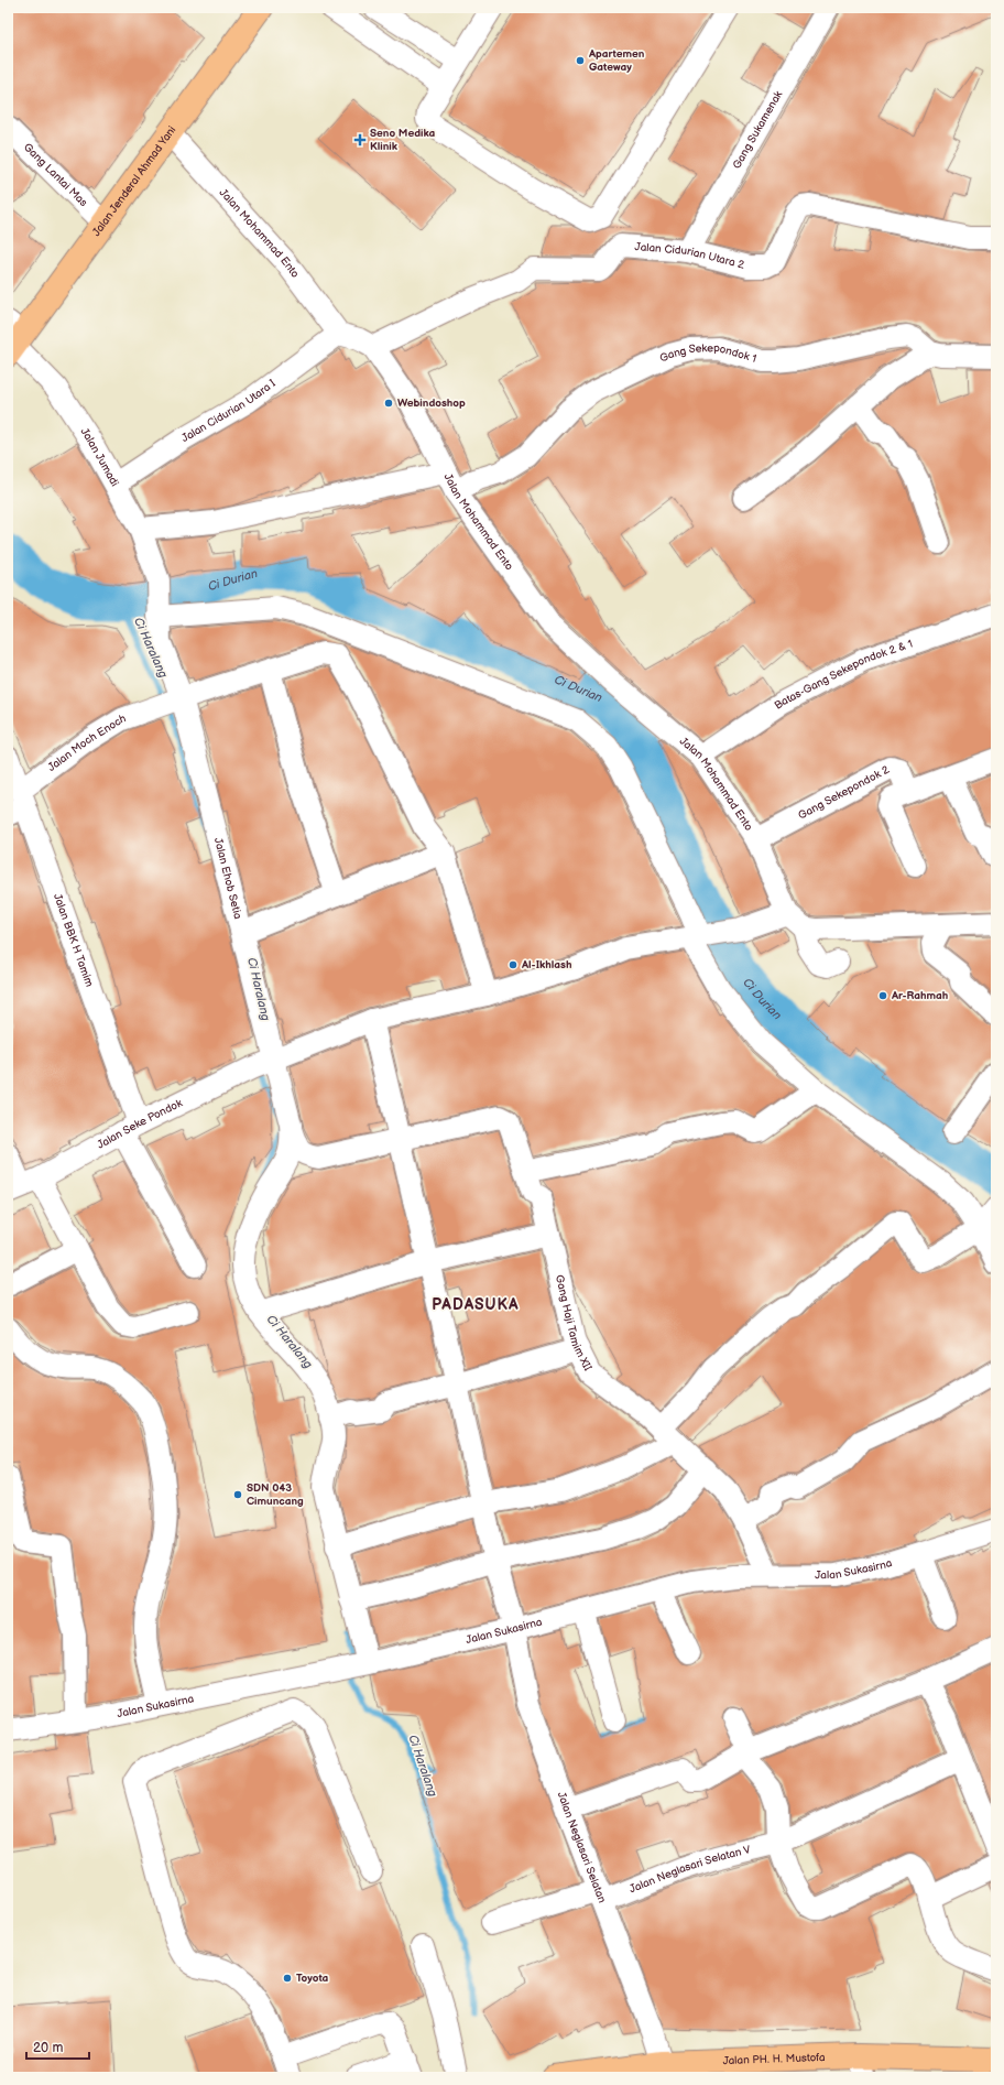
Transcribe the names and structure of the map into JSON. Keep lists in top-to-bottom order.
{
  "streets": {
    "main road": ["Jalan Jenderal Ahmad Yani", "Jalan PH. H. Mustofa"],
    "street": [
      "Gang Sukamenak",
      "Gang Lantai Mas",
      "Jalan Mohammad Ento",
      "Jalan Cidurian Utara 2",
      "Gang Sekepondok 1",
      "Jalan Cidurian Utara I",
      "Jalan Jumadi",
      "Batas-Gang Sekepondok 2 & 1",
      "Jalan Moch Enoch",
      "Gang Sekepondok 2",
      "Jalan Ehob Setia",
      "Jalan BBK H Tamim",
      "Jalan Seke Pondok",
      "Gang Haji Tamim XII",
      "Jalan Sukasirna",
      "Jalan Neglasari Selatan",
      "Jalan Neglasari Selatan V"
    ]
  },
  "crossings": [
    ["Gang Sukamenak", "Jalan Cidurian Utara 2"],
    ["Gang Lantai Mas", "Jalan Jenderal Ahmad Yani"],
    ["Jalan Jenderal Ahmad Yani", "Jalan Mohammad Ento"],
    ["Jalan Jenderal Ahmad Yani", "Jalan Jumadi"],
    ["Jalan Mohammad Ento", "Jalan Cidurian Utara 2"],
    ["Jalan Mohammad Ento", "Gang Sekepondok 1"],
    ["Jalan Mohammad Ento", "Jalan Cidurian Utara I"],
    ["Jalan Mohammad Ento", "Batas-Gang Sekepondok 2 & 1"],
    ["Jalan Mohammad Ento", "Gang Sekepondok 2"],
    ["Jalan Mohammad Ento", "Jalan Seke Pondok"],
    ["Jalan Cidurian Utara I", "Jalan Jumadi"],
    ["Jalan Jumadi", "Jalan Ehob Setia"],
    ["Jalan Moch Enoch", "Jalan Ehob Setia"],
    ["Jalan Moch Enoch", "Jalan BBK H Tamim"],
    ["Jalan Ehob Setia", "Jalan Seke Pondok"],
    ["Jalan BBK H Tamim", "Jalan Seke Pondok"],
    ["Jalan Seke Pondok", "Jalan Neglasari Selatan"],
    ["Gang Haji Tamim XII", "Jalan Sukasirna"],
    ["Gang Haji Tamim XII", "Jalan Neglasari Selatan"],
    ["Jalan Sukasirna", "Jalan Neglasari Selatan"],
    ["Jalan Neglasari Selatan", "Jalan Neglasari Selatan V"],
    ["Jalan Neglasari Selatan", "Jalan PH. H. Mustofa"]
  ],
  "districts": ["PADASUKA"],
  "water": ["Ci Durian", "Ci Haralang"],
  "places": {
    "other": [
      "Apartemen Gateway",
      "Webindoshop",
      "Al-Ikhlash",
      "Ar-Rahmah",
      "SDN 043 Cimuncang",
      "Toyota"
    ],
    "health": ["Seno Medika Klinik"]
  },
  "scale_bar": "20 m"
}
